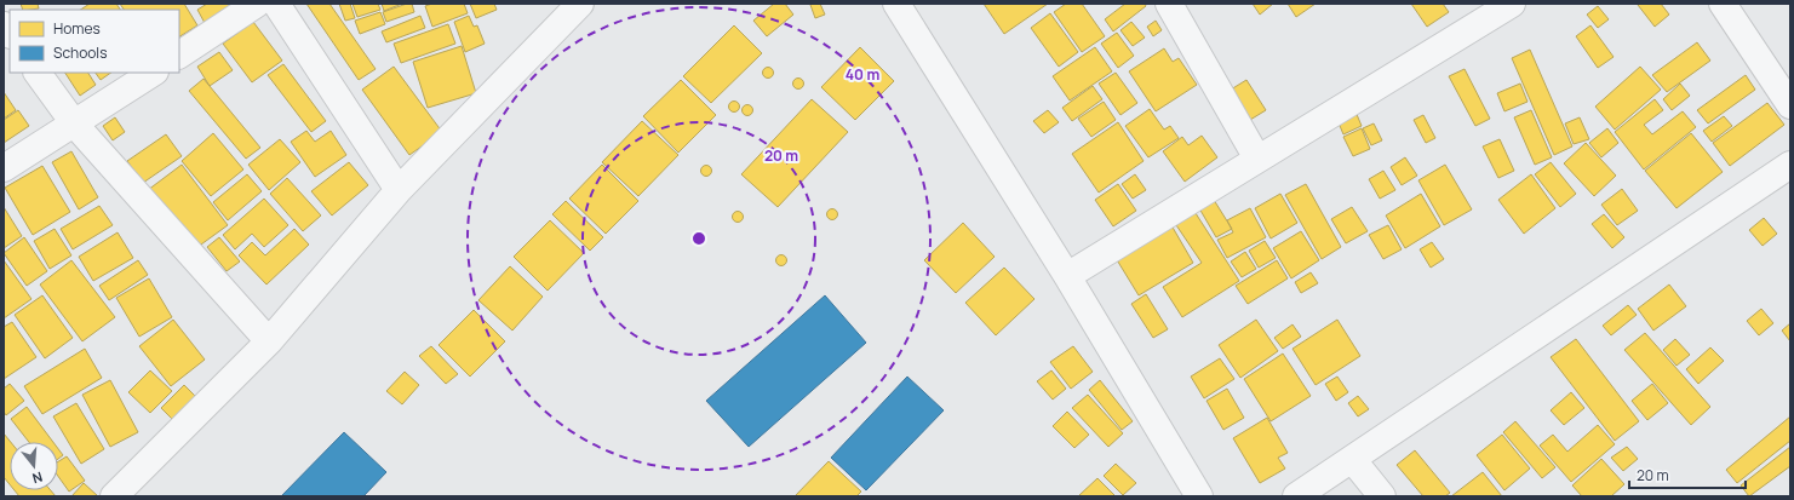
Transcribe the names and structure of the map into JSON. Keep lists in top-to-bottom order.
{
  "legend": ["Homes", "Schools"],
  "scale_bar": "20 m",
  "north": "bottom",
  "rings": ["40 m", "20 m"]
}
